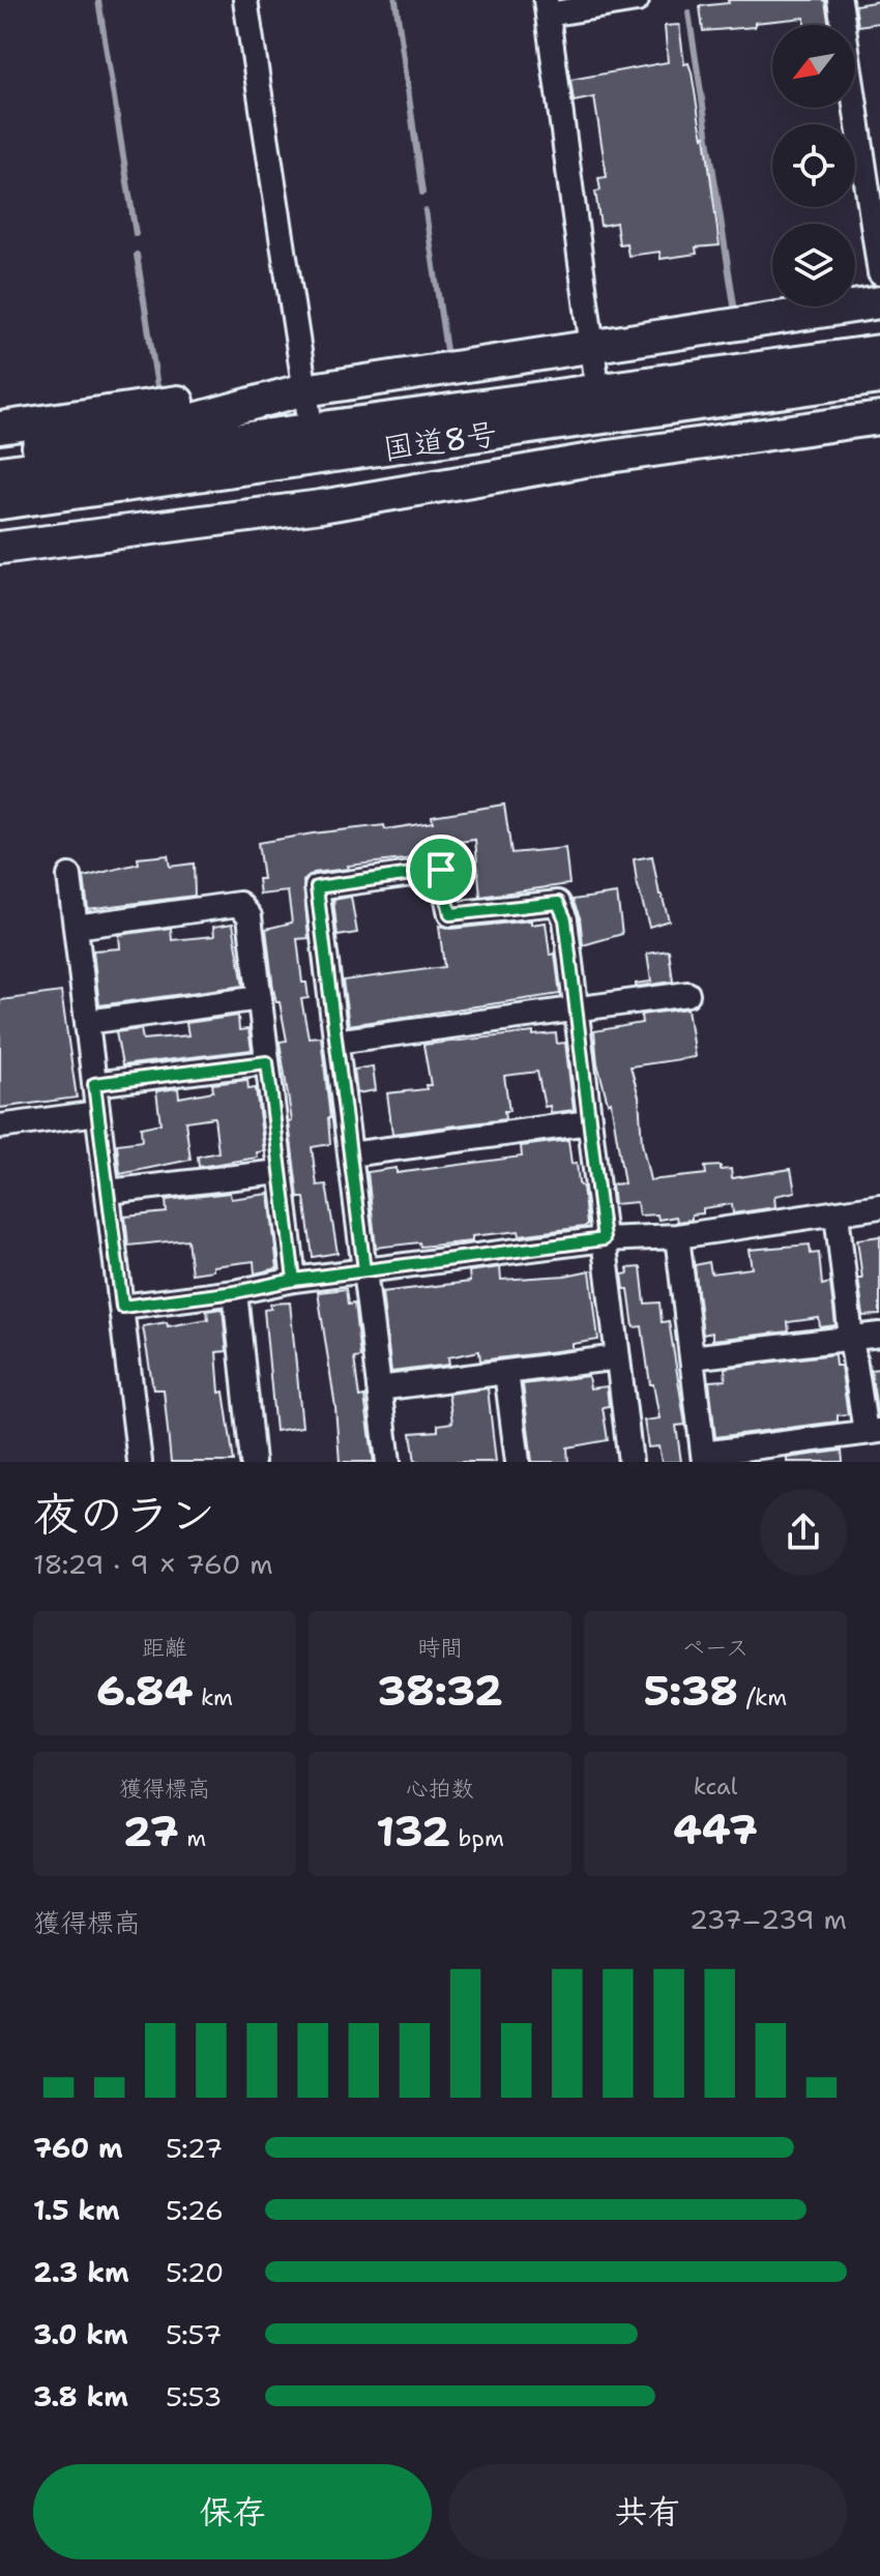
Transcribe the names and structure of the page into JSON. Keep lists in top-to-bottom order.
{
  "streets": {
    "highway": ["国道8号"]
  },
  "north": "bottom left",
  "page": {
    "heading": ["夜のラン", "18:29 · 9 × 760 m"],
    "stats": [
      ["距離", "6.84 km"],
      ["時間", "38:32"],
      ["ペース", "5:38 /km"],
      ["獲得標高", "27 m"],
      ["心拍数", "132 bpm"],
      ["kcal", "447"]
    ],
    "chart": ["獲得標高", "237–239 m"],
    "list": [
      {
        "name": "760 m",
        "note": "5:27"
      },
      {
        "name": "1.5 km",
        "note": "5:26"
      },
      {
        "name": "2.3 km",
        "note": "5:20"
      },
      {
        "name": "3.0 km",
        "note": "5:57"
      },
      {
        "name": "3.8 km",
        "note": "5:53"
      }
    ],
    "buttons": ["保存", "共有"]
  }
}
